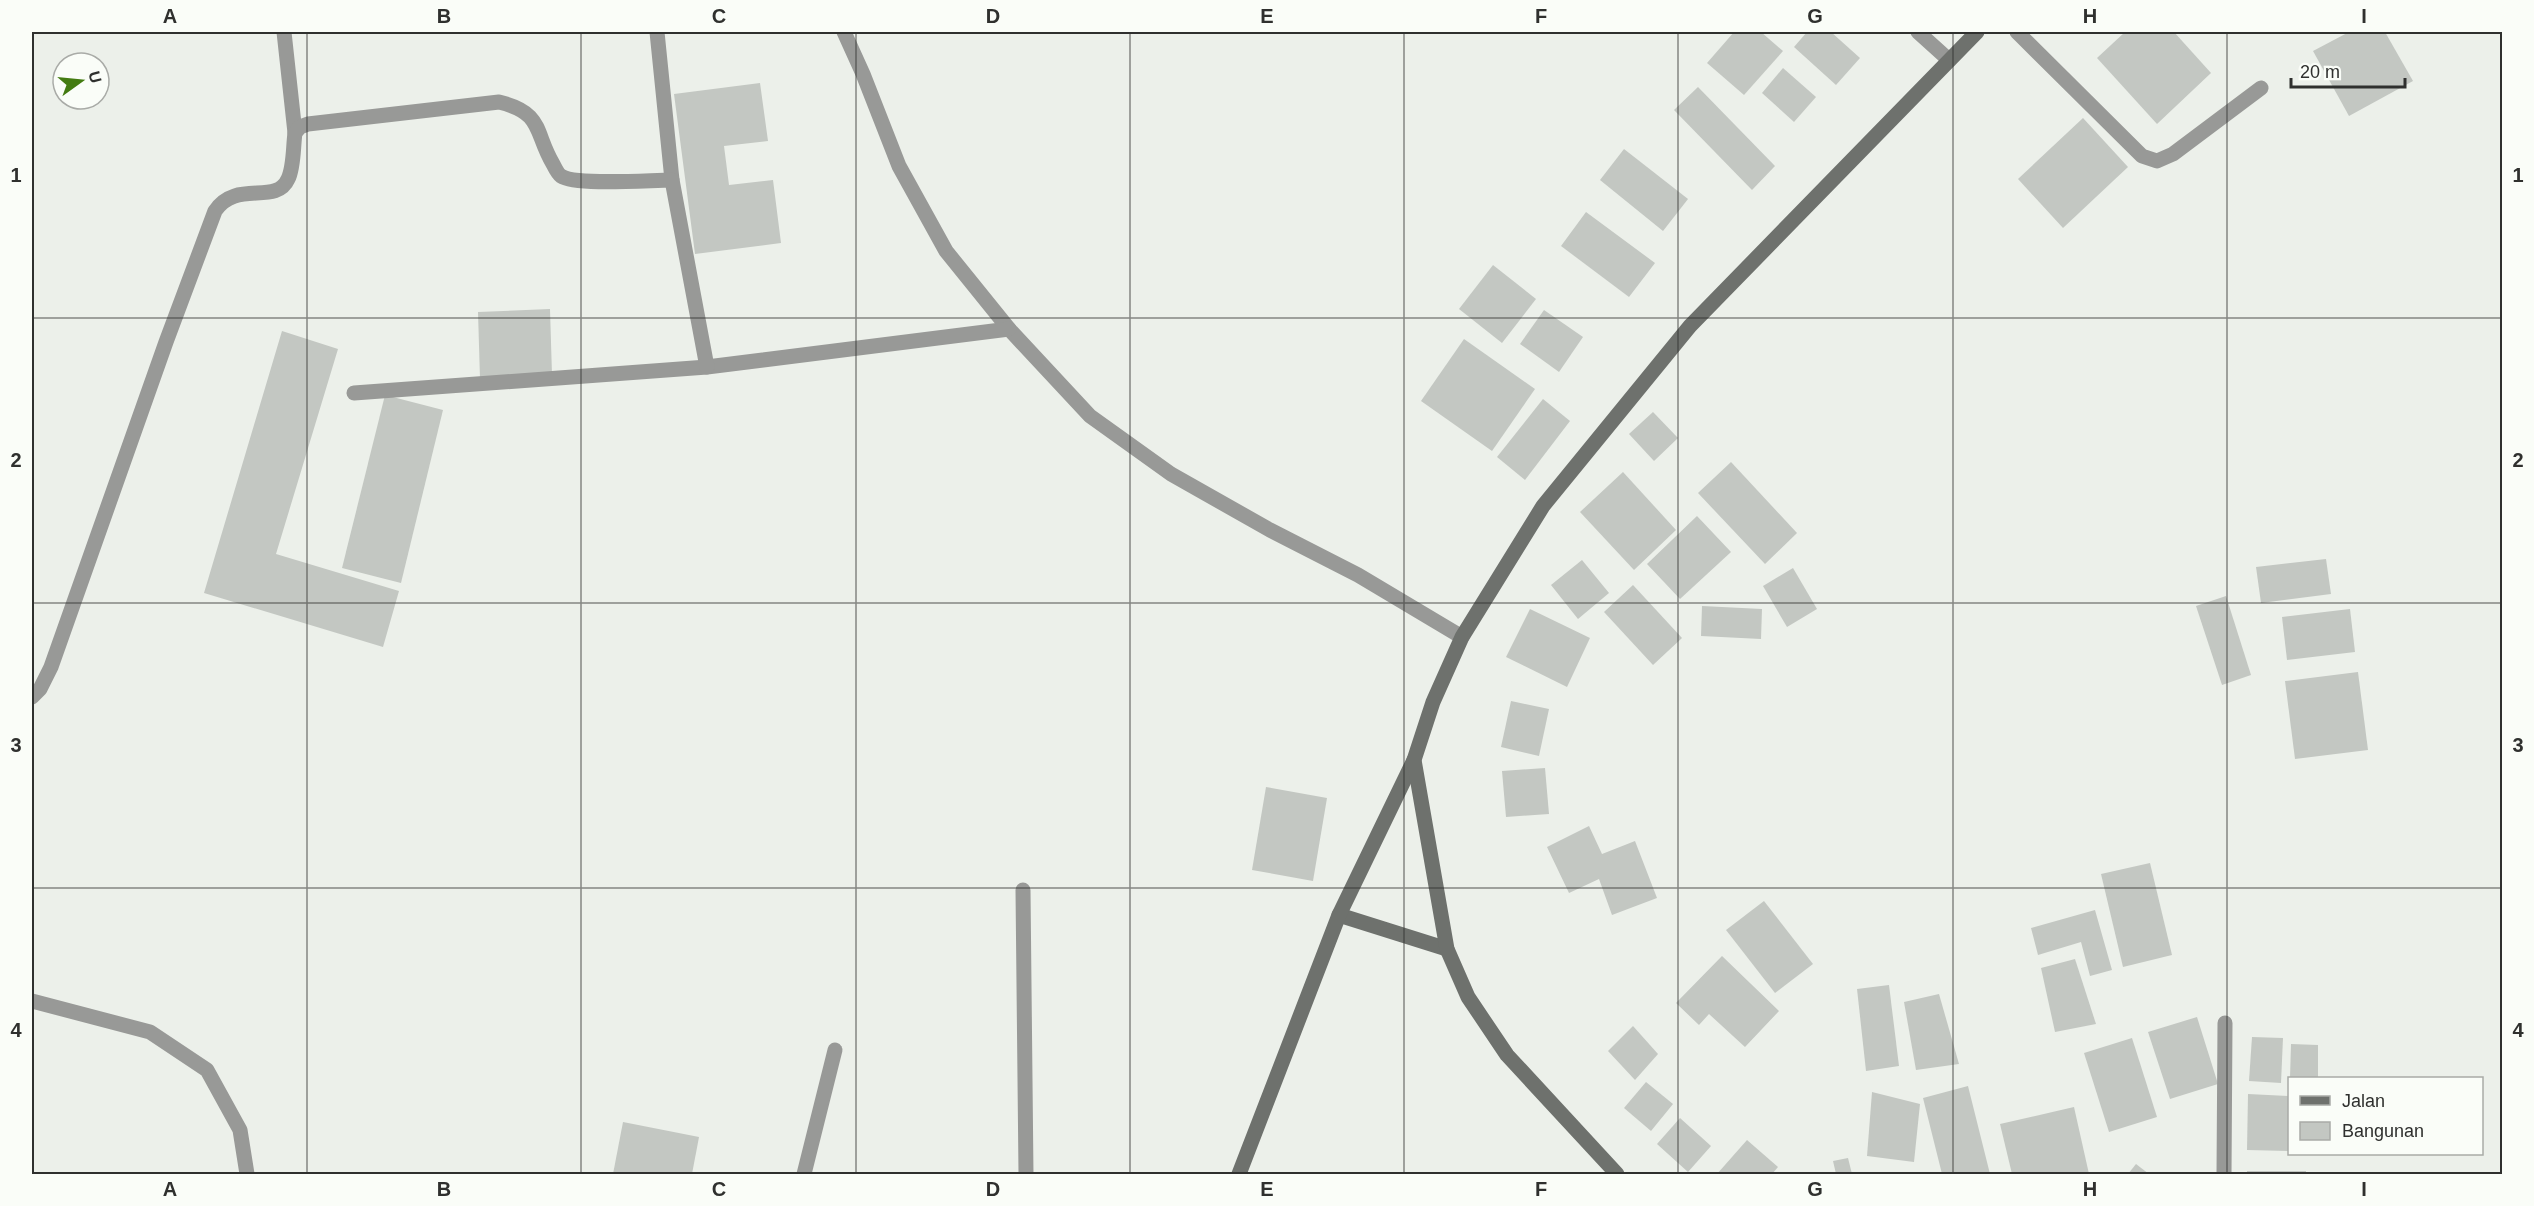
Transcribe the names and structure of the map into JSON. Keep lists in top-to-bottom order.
{
  "legend": ["Jalan", "Bangunan"],
  "scale_bar": "20 m",
  "north": "right",
  "grid": {
    "columns": [
      "A",
      "B",
      "C",
      "D",
      "E",
      "F",
      "G",
      "H",
      "I"
    ],
    "rows": [
      "1",
      "2",
      "3",
      "4"
    ]
  }
}
